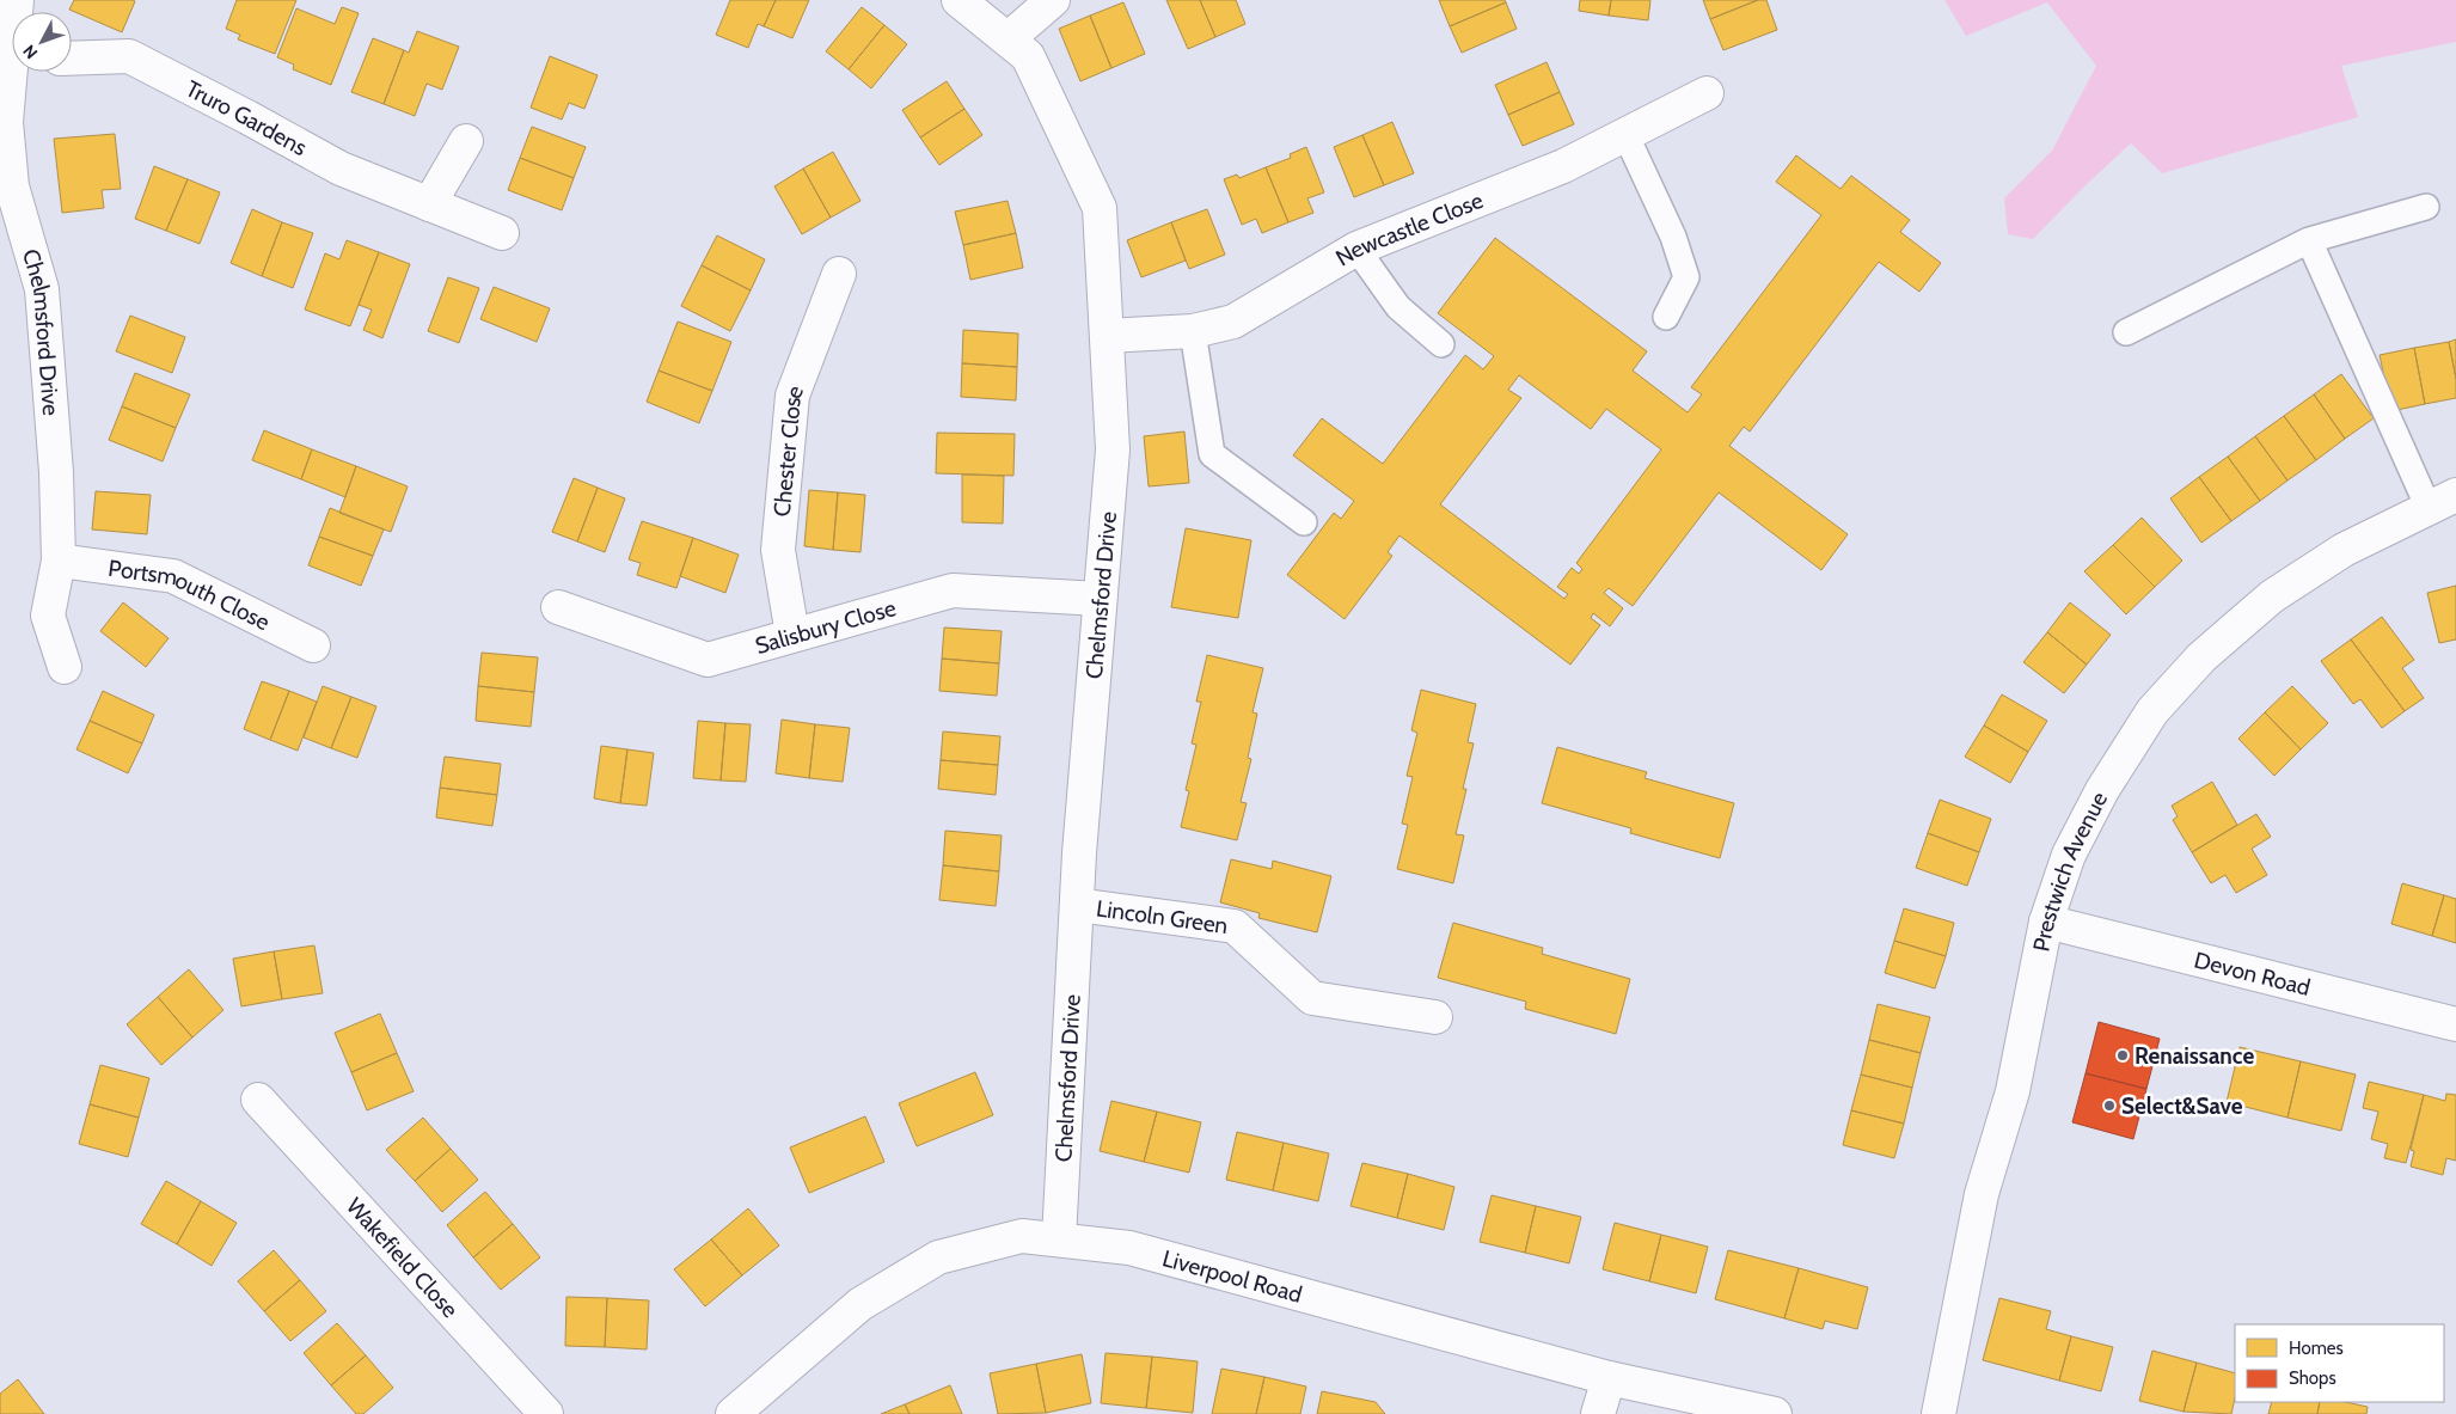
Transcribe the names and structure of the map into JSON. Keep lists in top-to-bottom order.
{
  "streets": {
    "street": [
      "Truro Gardens",
      "Newcastle Close",
      "Chelmsford Drive",
      "Chester Close",
      "Portsmouth Close",
      "Salisbury Close",
      "Prestwich Avenue",
      "Lincoln Green",
      "Devon Road",
      "Wakefield Close",
      "Liverpool Road"
    ]
  },
  "crossings": [
    ["Newcastle Close", "Chelmsford Drive"],
    ["Chelmsford Drive", "Portsmouth Close"],
    ["Chelmsford Drive", "Salisbury Close"],
    ["Chelmsford Drive", "Lincoln Green"],
    ["Chelmsford Drive", "Liverpool Road"],
    ["Chester Close", "Salisbury Close"],
    ["Prestwich Avenue", "Devon Road"]
  ],
  "places": ["Renaissance", "Select&Save"],
  "legend": ["Homes", "Shops"],
  "north": "bottom left"
}
